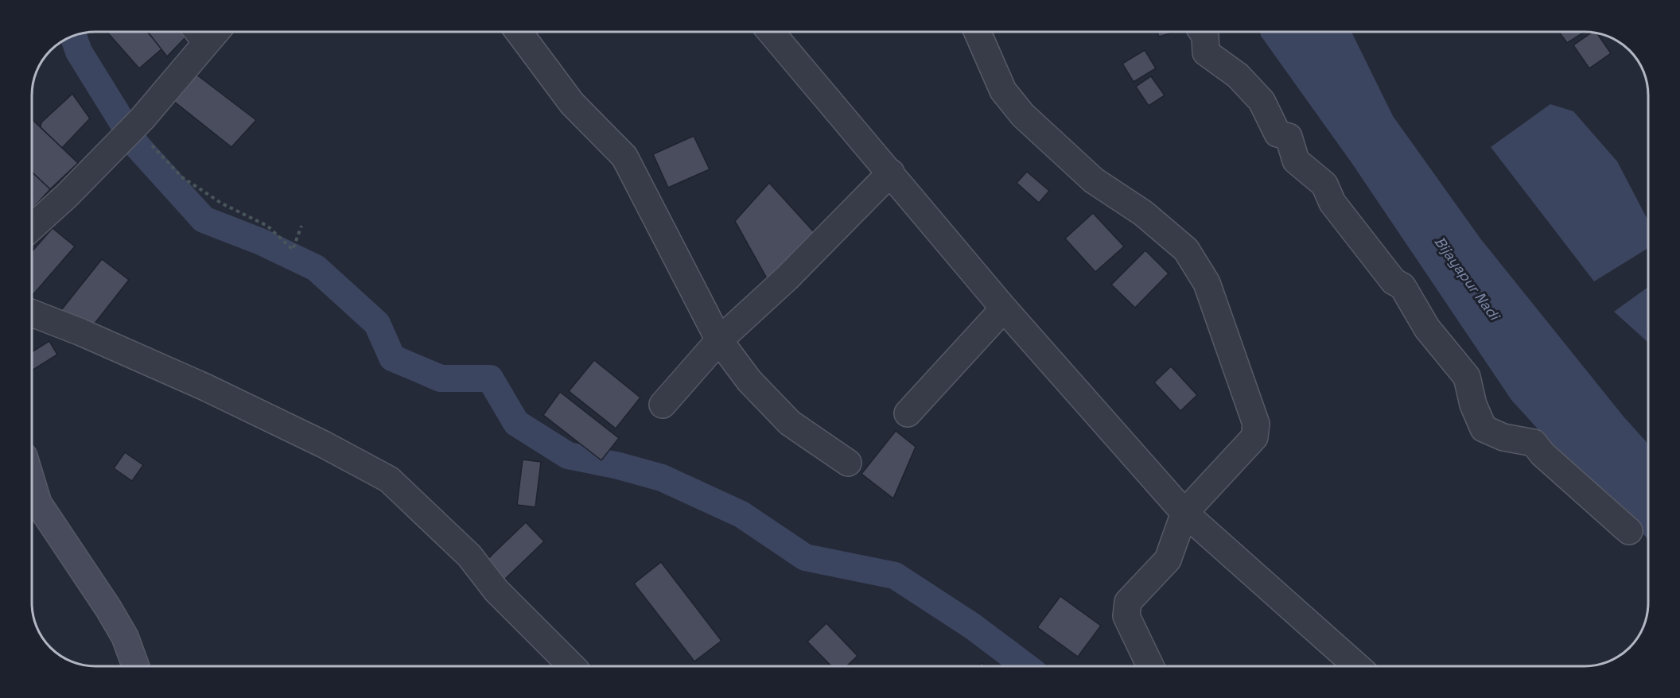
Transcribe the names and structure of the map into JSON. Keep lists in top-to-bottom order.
{
  "water": ["Bijayapur Nadi"]
}
